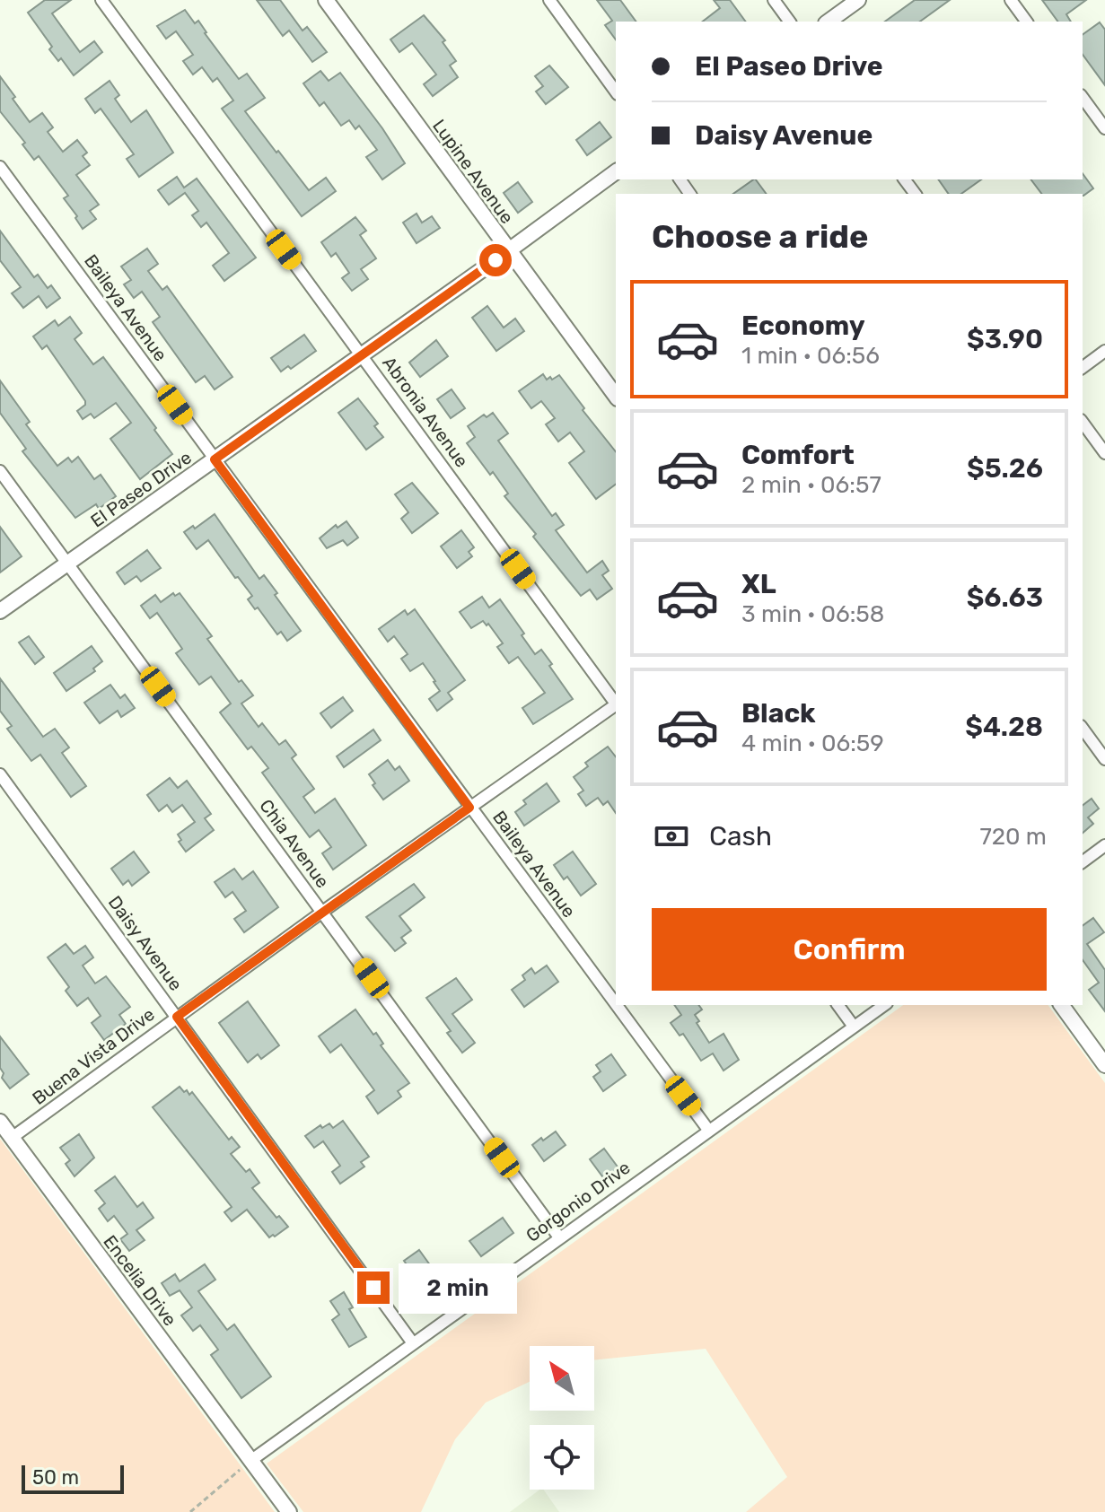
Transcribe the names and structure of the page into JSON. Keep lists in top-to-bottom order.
{
  "streets": {
    "street": [
      "Lupine Avenue",
      "Baileya Avenue",
      "Abronia Avenue",
      "El Paseo Drive",
      "Chia Avenue",
      "Daisy Avenue",
      "Buena Vista Drive",
      "Gorgonio Drive",
      "Encelia Drive"
    ]
  },
  "crossings": [
    ["Lupine Avenue", "El Paseo Drive"],
    ["Baileya Avenue", "El Paseo Drive"],
    ["Baileya Avenue", "Buena Vista Drive"],
    ["Baileya Avenue", "Gorgonio Drive"],
    ["Abronia Avenue", "El Paseo Drive"],
    ["El Paseo Drive", "Chia Avenue"],
    ["Chia Avenue", "Buena Vista Drive"],
    ["Chia Avenue", "Gorgonio Drive"],
    ["Daisy Avenue", "Buena Vista Drive"],
    ["Daisy Avenue", "Gorgonio Drive"],
    ["Buena Vista Drive", "Encelia Drive"],
    ["Gorgonio Drive", "Encelia Drive"]
  ],
  "scale_bar": "50 m",
  "north": "top left",
  "page": {
    "banner": ["El Paseo Drive", "Daisy Avenue"],
    "heading": "Choose a ride",
    "list": [
      {
        "name": "Economy",
        "note": "1 min · 06:56",
        "value": "$3.90"
      },
      {
        "name": "Comfort",
        "note": "2 min · 06:57",
        "value": "$5.26"
      },
      {
        "name": "XL",
        "note": "3 min · 06:58",
        "value": "$6.63"
      },
      {
        "name": "Black",
        "note": "4 min · 06:59",
        "value": "$4.28"
      }
    ],
    "pay": ["Cash", "720 m"],
    "buttons": "Confirm",
    "bubble": "2 min",
    "scale": "50 m"
  }
}
